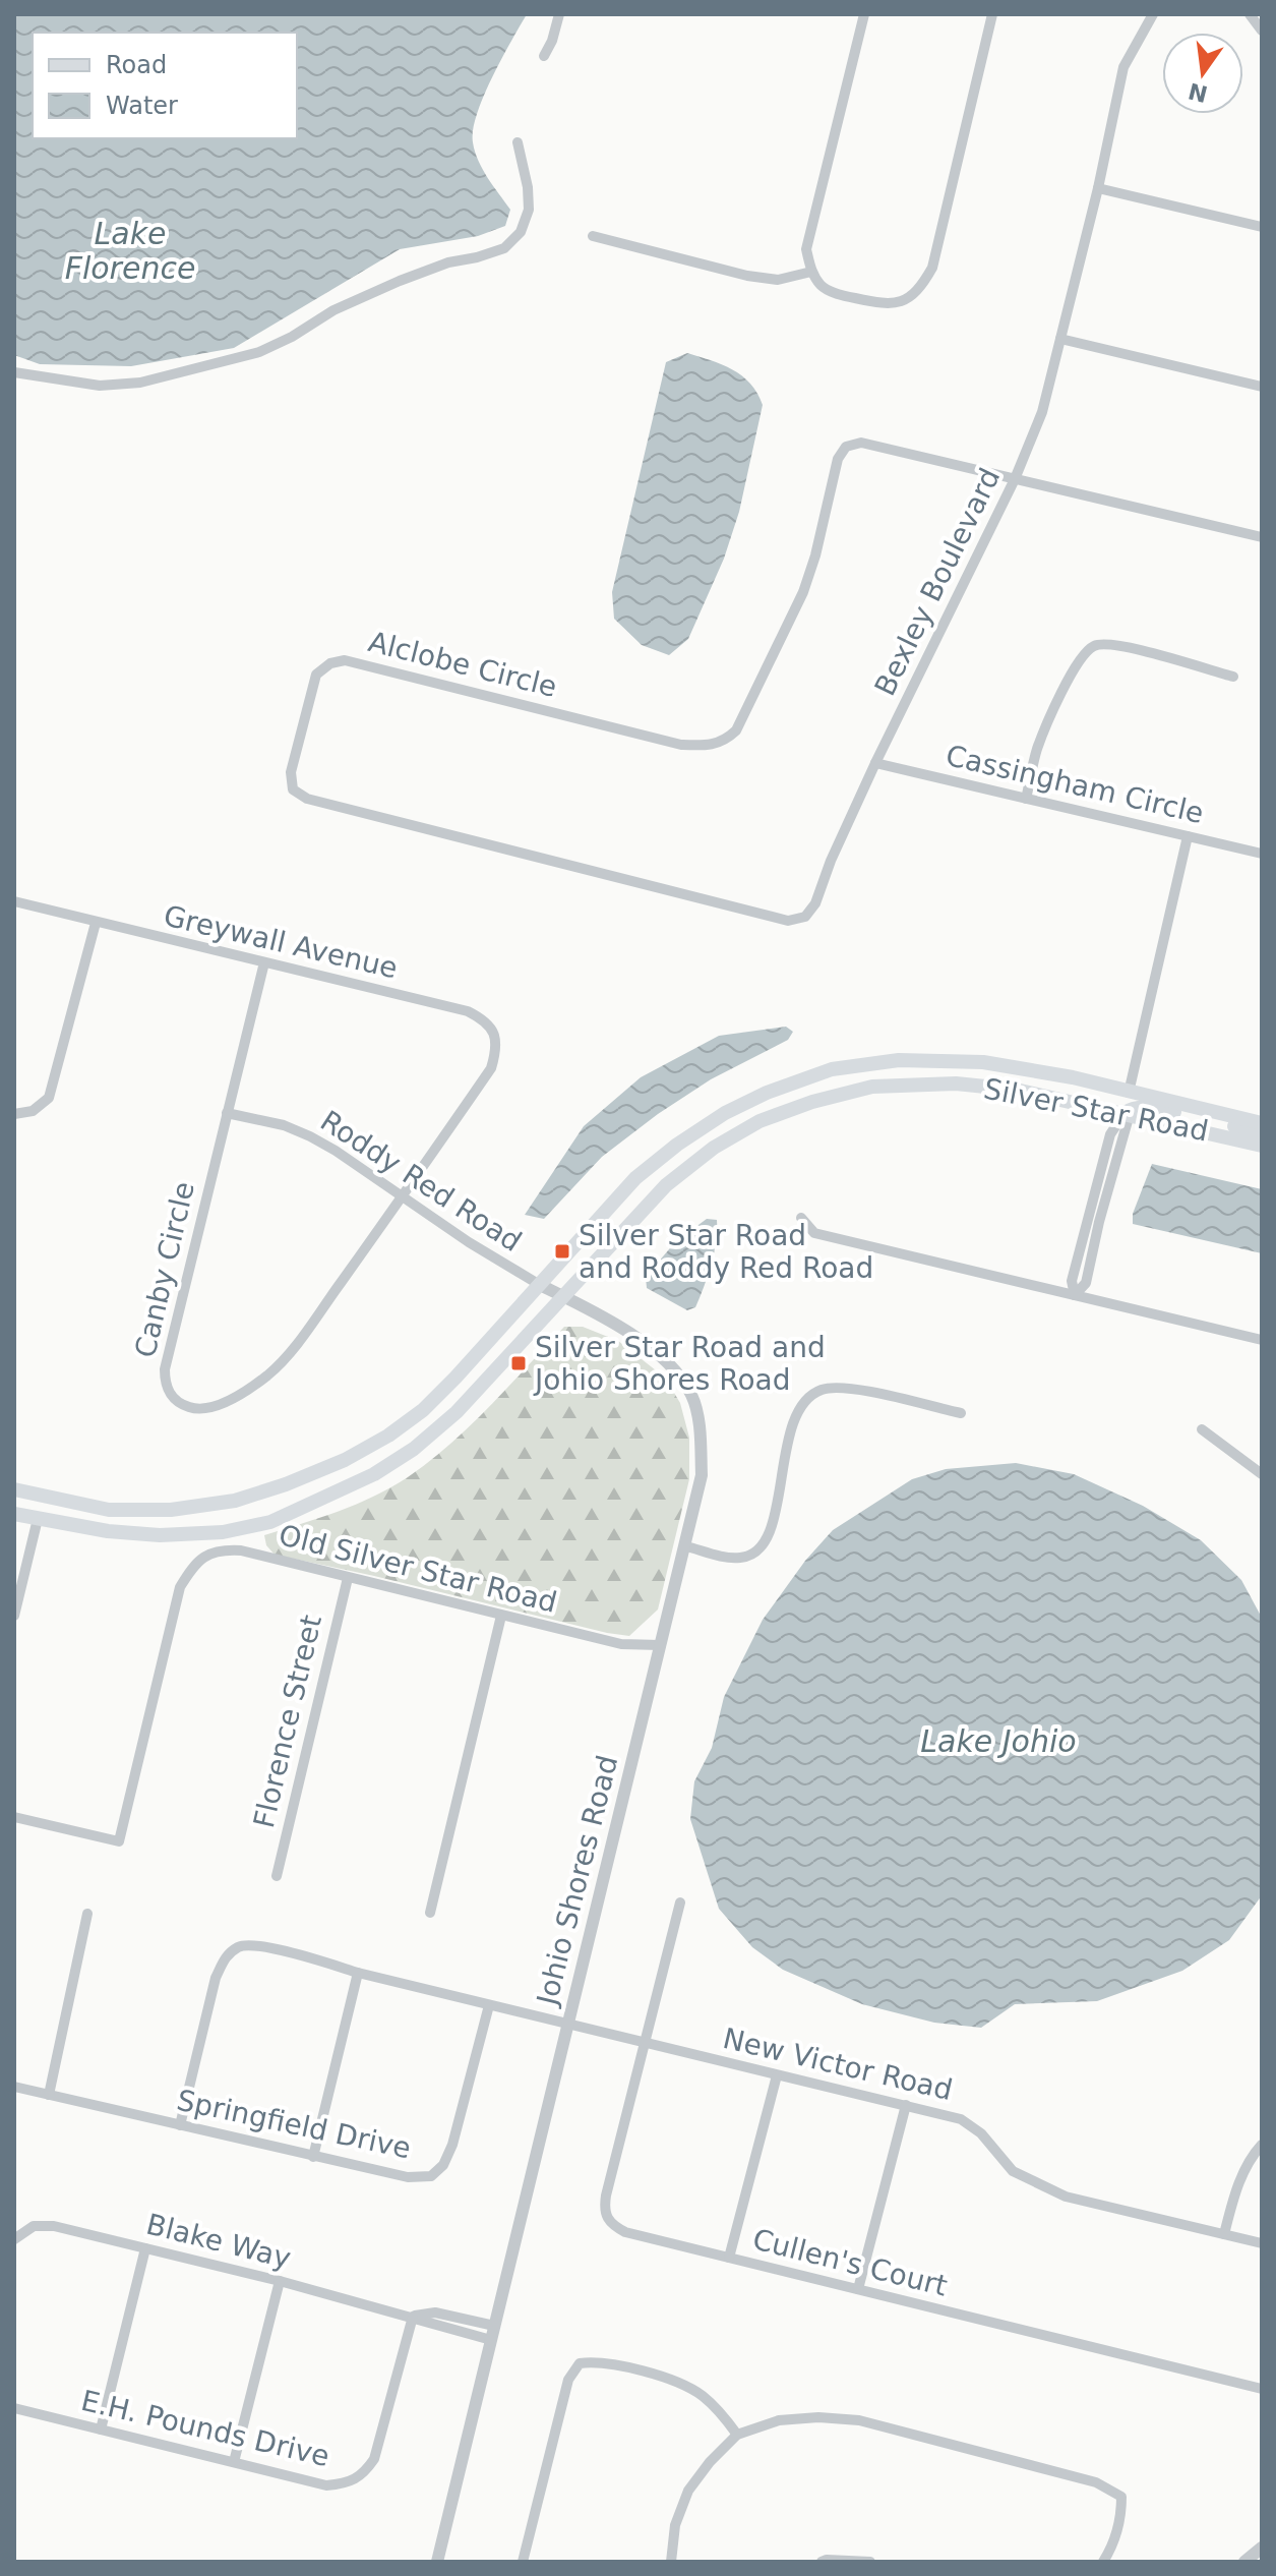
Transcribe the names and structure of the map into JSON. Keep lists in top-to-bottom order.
{
  "streets": {
    "main road": ["Silver Star Road"],
    "street": [
      "Bexley Boulevard",
      "Alclobe Circle",
      "Cassingham Circle",
      "Greywall Avenue",
      "Roddy Red Road",
      "Canby Circle",
      "Old Silver Star Road",
      "Florence Street",
      "Johio Shores Road",
      "New Victor Road",
      "Springfield Drive",
      "Blake Way",
      "Cullen's Court",
      "E.H. Pounds Drive"
    ]
  },
  "crossings": [
    ["Bexley Boulevard", "Alclobe Circle"],
    ["Bexley Boulevard", "Cassingham Circle"],
    ["Alclobe Circle", "Cassingham Circle"],
    ["Greywall Avenue", "Canby Circle"],
    ["Silver Star Road", "Roddy Red Road"],
    ["Silver Star Road", "Johio Shores Road"],
    ["Roddy Red Road", "Canby Circle"],
    ["Roddy Red Road", "Johio Shores Road"],
    ["Old Silver Star Road", "Florence Street"],
    ["Old Silver Star Road", "Johio Shores Road"],
    ["Johio Shores Road", "New Victor Road"],
    ["Johio Shores Road", "Blake Way"],
    ["New Victor Road", "Springfield Drive"],
    ["New Victor Road", "Cullen's Court"],
    ["Blake Way", "E.H. Pounds Drive"]
  ],
  "water": ["Lake Florence", "Lake Johio"],
  "places": {
    "transit": ["Silver Star Road and Roddy Red Road", "Silver Star Road and Johio Shores Road"]
  },
  "legend": ["Road", "Water"],
  "north": "bottom"
}
